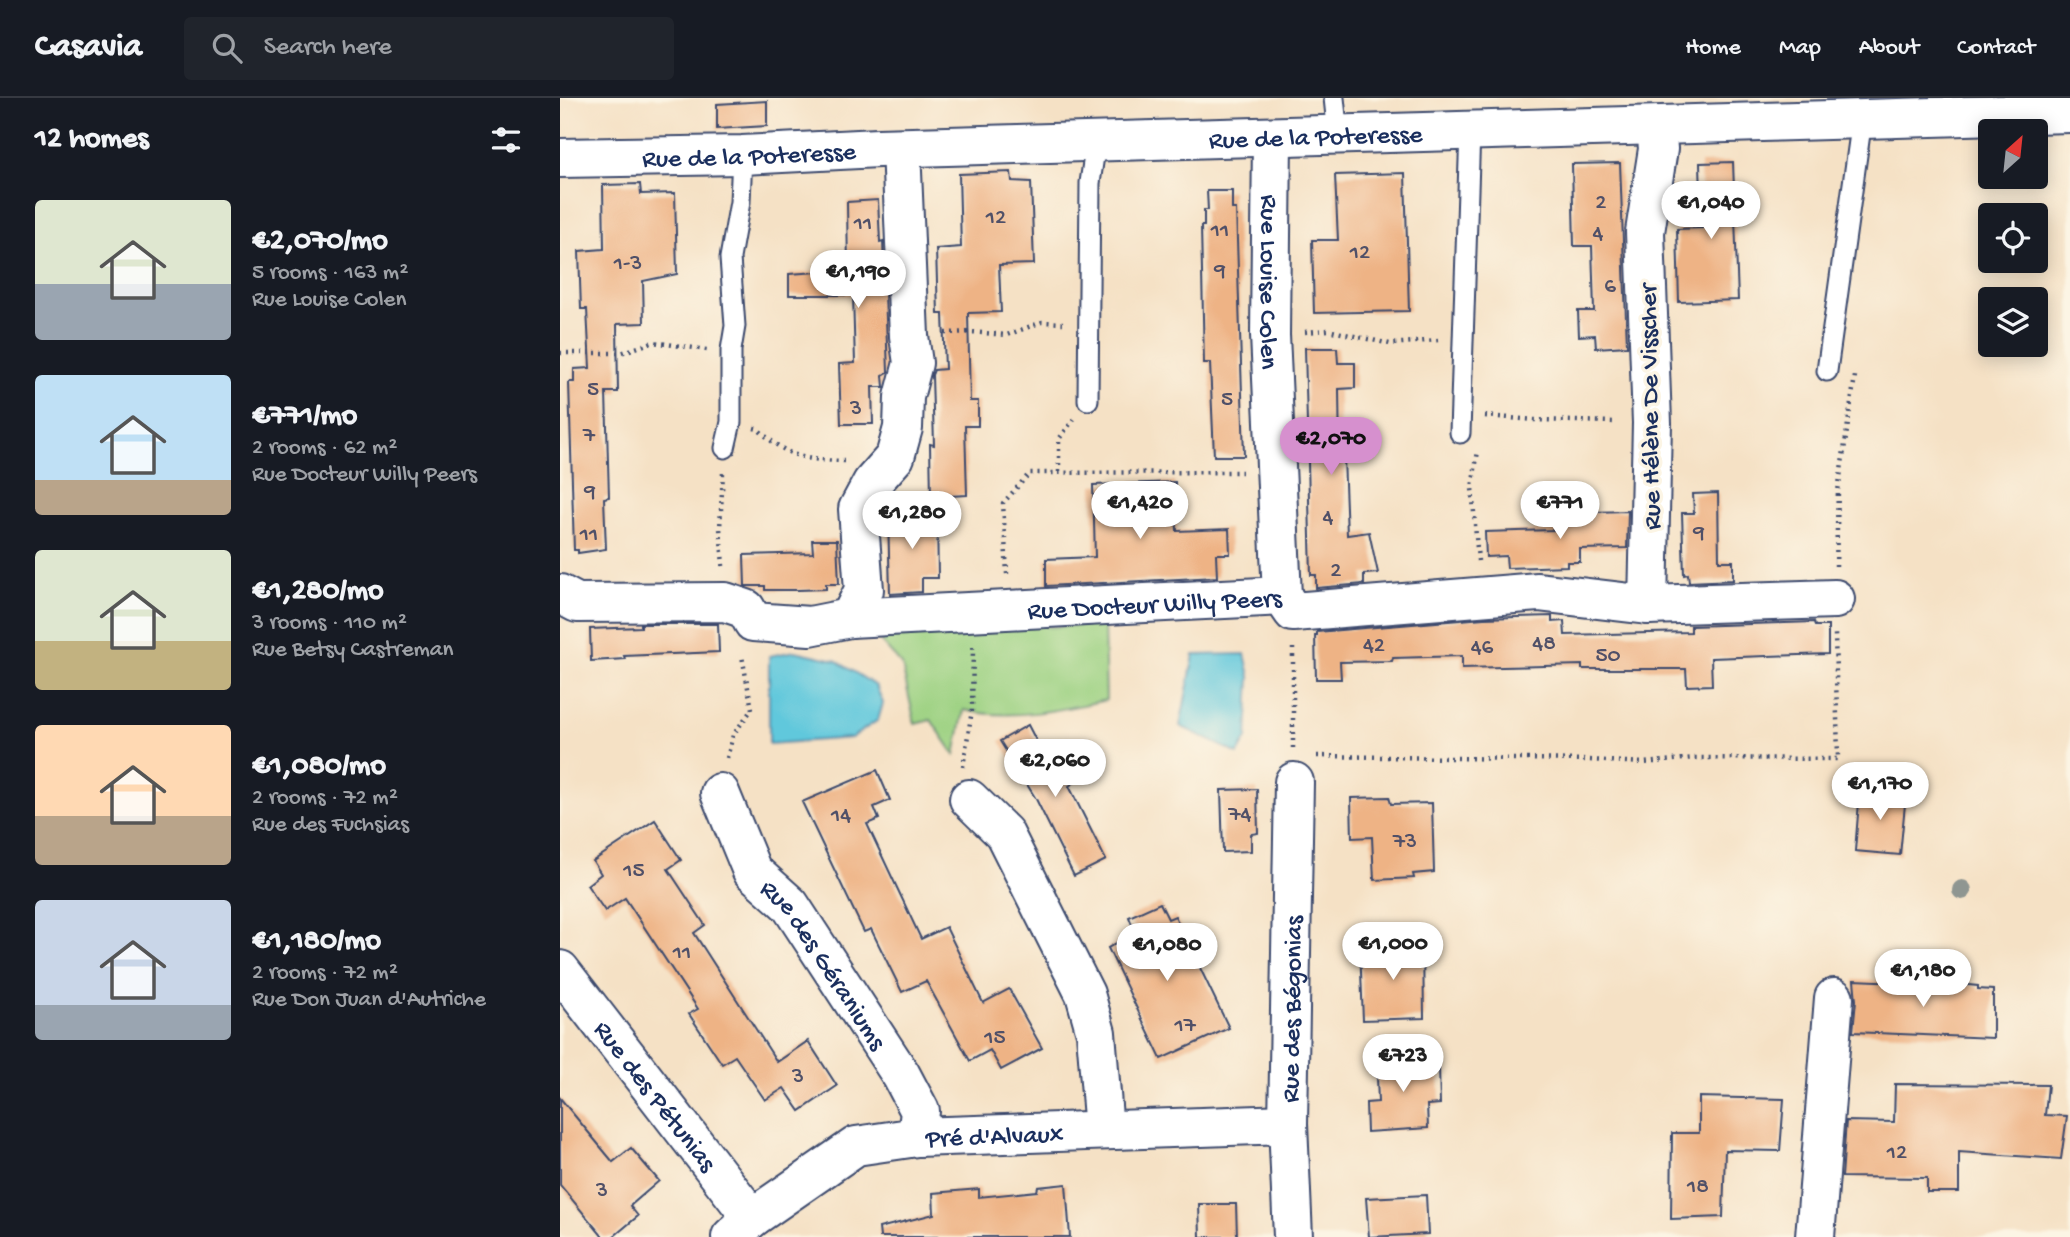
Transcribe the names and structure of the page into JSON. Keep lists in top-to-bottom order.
{
  "streets": {
    "street": [
      "Rue de la Poteresse",
      "Rue Louise Colen",
      "Rue Hélène De Visscher",
      "Rue Docteur Willy Peers",
      "Rue des Géraniums",
      "Rue des Bégonias",
      "Rue des Pétunias",
      "Pré d'Alvaux"
    ]
  },
  "crossings": [
    ["Rue de la Poteresse", "Rue Louise Colen"],
    ["Rue de la Poteresse", "Rue Hélène De Visscher"],
    ["Rue Louise Colen", "Rue Docteur Willy Peers"],
    ["Rue Hélène De Visscher", "Rue Docteur Willy Peers"],
    ["Rue des Géraniums", "Pré d'Alvaux"],
    ["Rue des Bégonias", "Pré d'Alvaux"],
    ["Rue des Pétunias", "Pré d'Alvaux"]
  ],
  "house_numbers": [
    "2",
    "12",
    "11",
    "11",
    "4",
    "12",
    "1-3",
    "9",
    "6",
    "5",
    "5",
    "3",
    "7",
    "9",
    "4",
    "9",
    "11",
    "2",
    "48",
    "42",
    "46",
    "50",
    "74",
    "14",
    "73",
    "15",
    "11",
    "17",
    "15",
    "3",
    "12",
    "18",
    "3"
  ],
  "north": "top right",
  "page": {
    "header": "Casavia",
    "search": "Search here",
    "nav": [
      "Home",
      "Map",
      "About",
      "Contact"
    ],
    "heading": "12 homes",
    "price": [
      "€1,040",
      "€1,190",
      "€2,070",
      "€1,420",
      "€771",
      "€1,280",
      "€2,060",
      "€1,170",
      "€1,000",
      "€1,080",
      "€1,180",
      "€723"
    ],
    "list": [
      {
        "name": "€2,070/mo",
        "note": "5 rooms · 163 m² · Rue Louise Colen"
      },
      {
        "name": "€771/mo",
        "note": "2 rooms · 62 m² · Rue Docteur Willy Peers"
      },
      {
        "name": "€1,280/mo",
        "note": "3 rooms · 110 m² · Rue Betsy Castreman"
      },
      {
        "name": "€1,080/mo",
        "note": "2 rooms · 72 m² · Rue des Fuchsias"
      },
      {
        "name": "€1,180/mo",
        "note": "2 rooms · 72 m² · Rue Don Juan d'Autriche"
      }
    ]
  }
}
